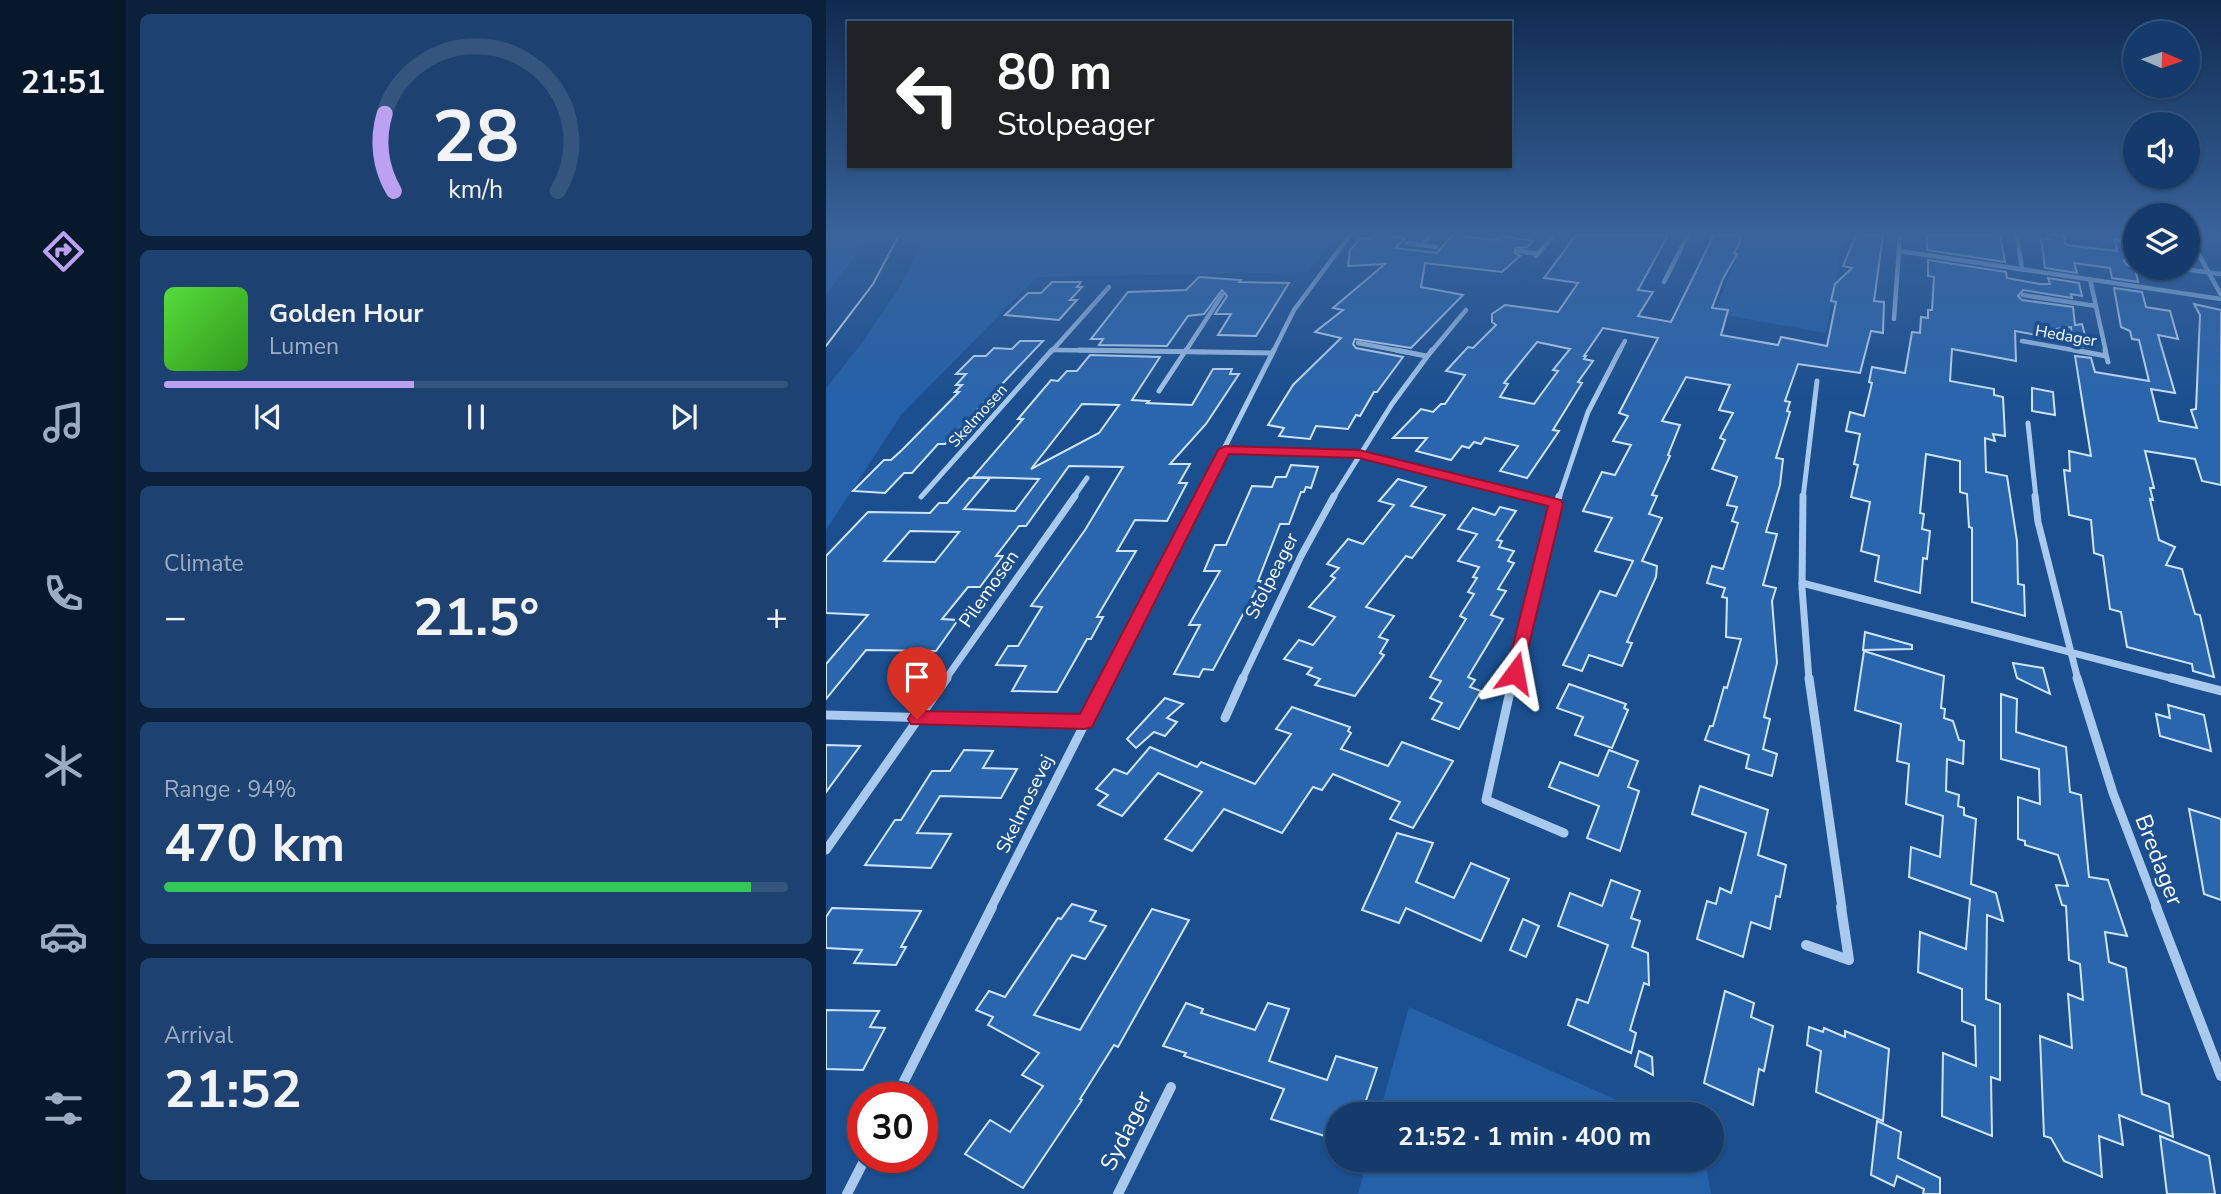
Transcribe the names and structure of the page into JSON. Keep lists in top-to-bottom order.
{
  "streets": {
    "street": [
      "Hedager",
      "Skelmosen",
      "Stolpeager",
      "Pilemosen",
      "Skelmosevej",
      "Bredager",
      "Sydager"
    ]
  },
  "north": "right",
  "page": {
    "tabs": "21:51",
    "turn": ["80 m", "Stolpeager"],
    "song": ["Golden Hour", "Lumen"],
    "tile": [
      "Climate",
      ["Range · 94%", "470 km"],
      ["Arrival", "21:52"]
    ],
    "heat": ["−", "21.5°", "+"],
    "limit": "30",
    "trip": "21:52 · 1 min · 400 m",
    "gauge": ["28", "km/h"]
  }
}
